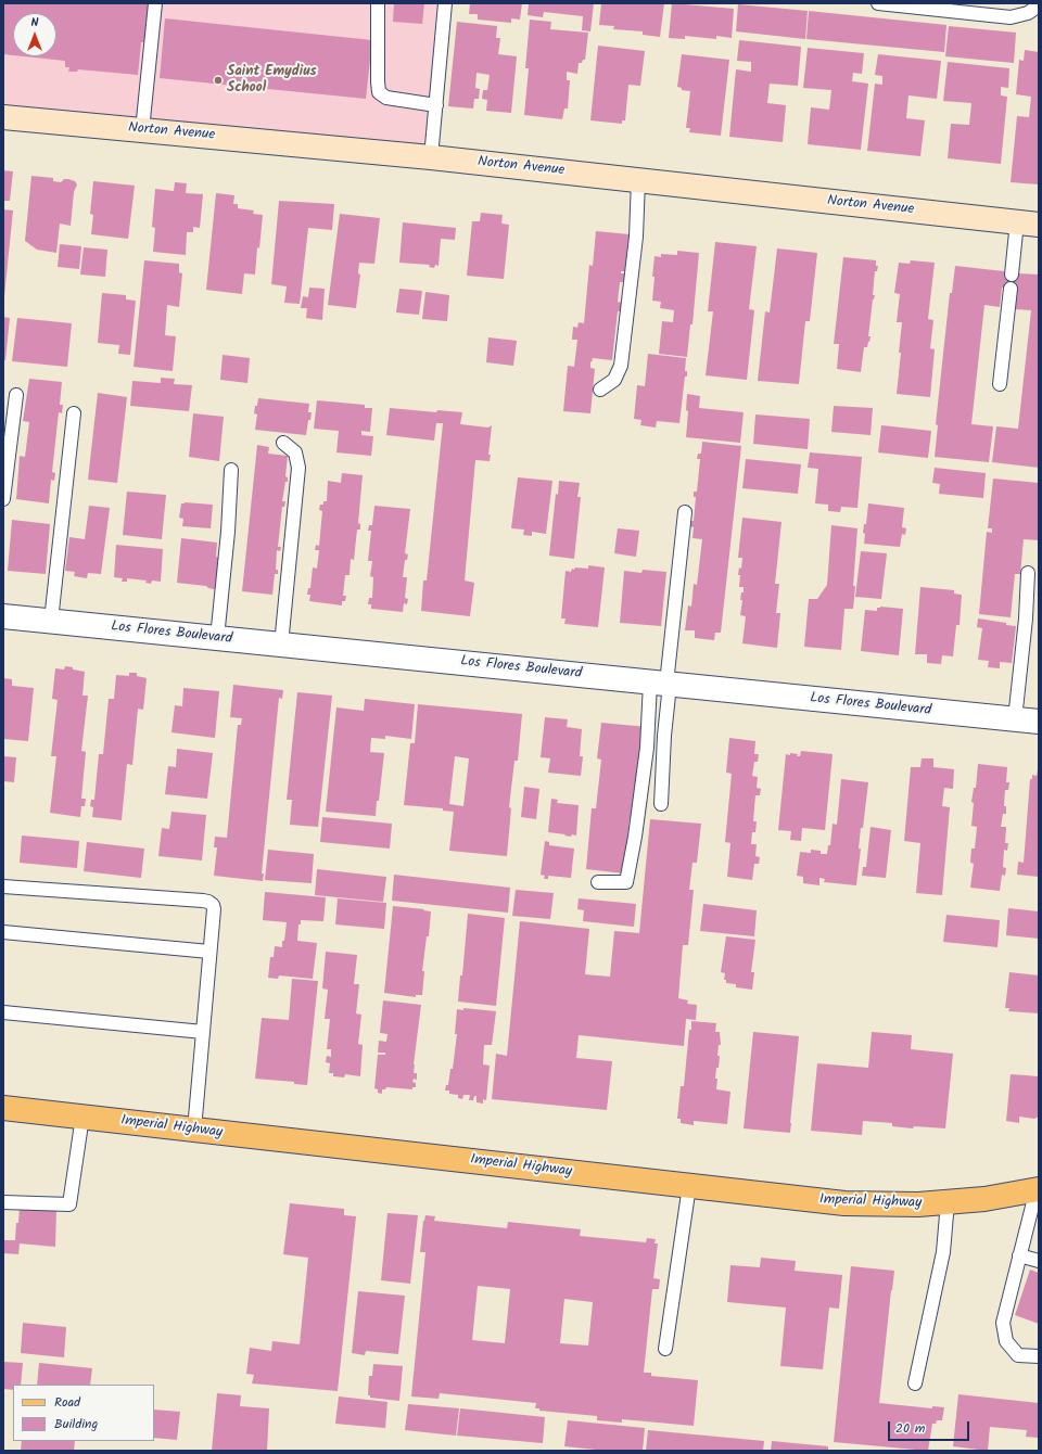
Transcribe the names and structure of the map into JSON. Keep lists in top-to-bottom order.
{
  "streets": {
    "main road": ["Imperial Highway"],
    "street": ["Norton Avenue", "Los Flores Boulevard"]
  },
  "places": ["Saint Emydius School"],
  "legend": ["Road", "Building"],
  "scale_bar": "20 m",
  "north": "top"
}
